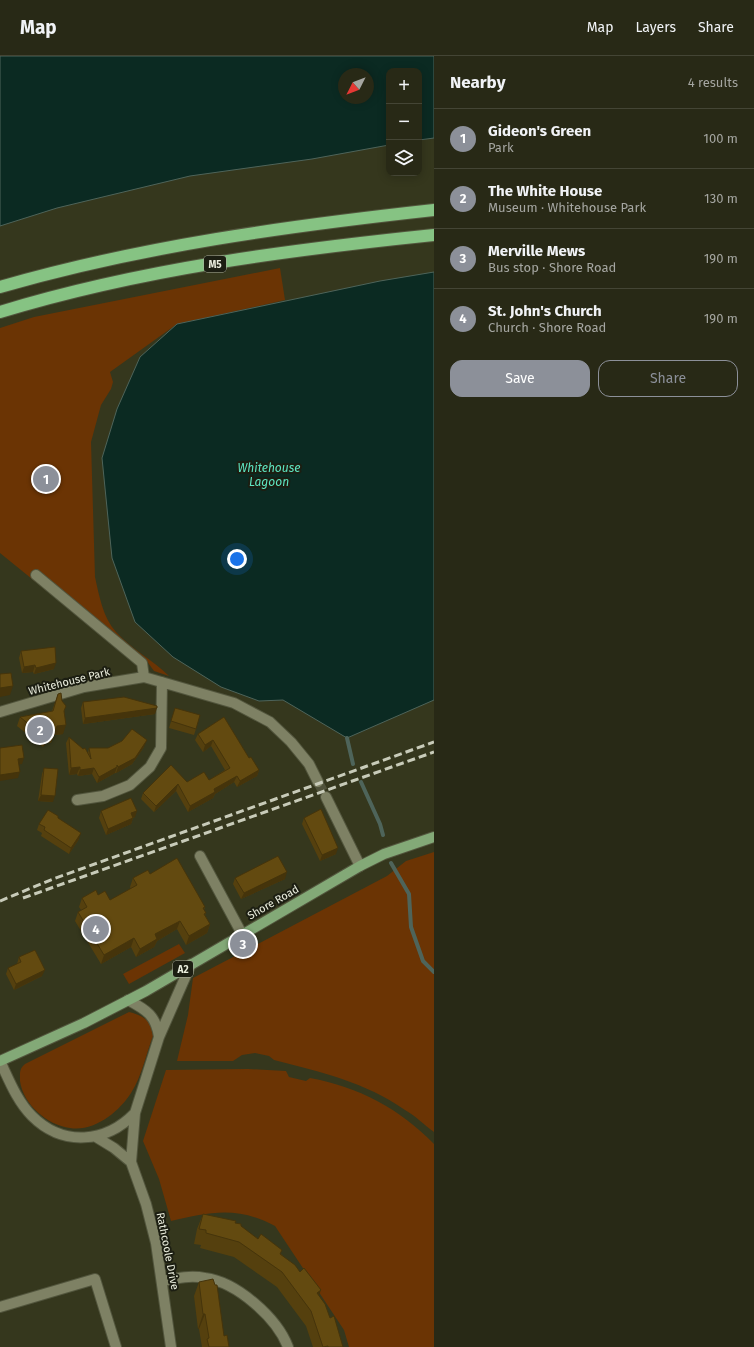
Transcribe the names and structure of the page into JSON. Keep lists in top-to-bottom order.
{
  "streets": {
    "highway": ["M5"],
    "main road": ["Shore Road", "A2"],
    "street": ["Whitehouse Park", "Rathcoole Drive"]
  },
  "crossings": [
    ["Shore Road", "Rathcoole Drive"]
  ],
  "water": ["Whitehouse Lagoon"],
  "north": "bottom left",
  "page": {
    "header": "Map",
    "nav": ["Map", "Layers", "Share"],
    "heading": ["Nearby", "4 results"],
    "map_buttons": ["+", "−"],
    "list": [
      {
        "mark": "1",
        "name": "Gideon's Green",
        "note": "Park",
        "value": "100 m"
      },
      {
        "mark": "2",
        "name": "The White House",
        "note": "Museum · Whitehouse Park",
        "value": "130 m"
      },
      {
        "mark": "3",
        "name": "Merville Mews",
        "note": "Bus stop · Shore Road",
        "value": "190 m"
      },
      {
        "mark": "4",
        "name": "St. John's Church",
        "note": "Church · Shore Road",
        "value": "190 m"
      }
    ],
    "buttons": ["Save", "Share"],
    "pins": [
      "1",
      "2",
      "4",
      "3"
    ]
  }
}
